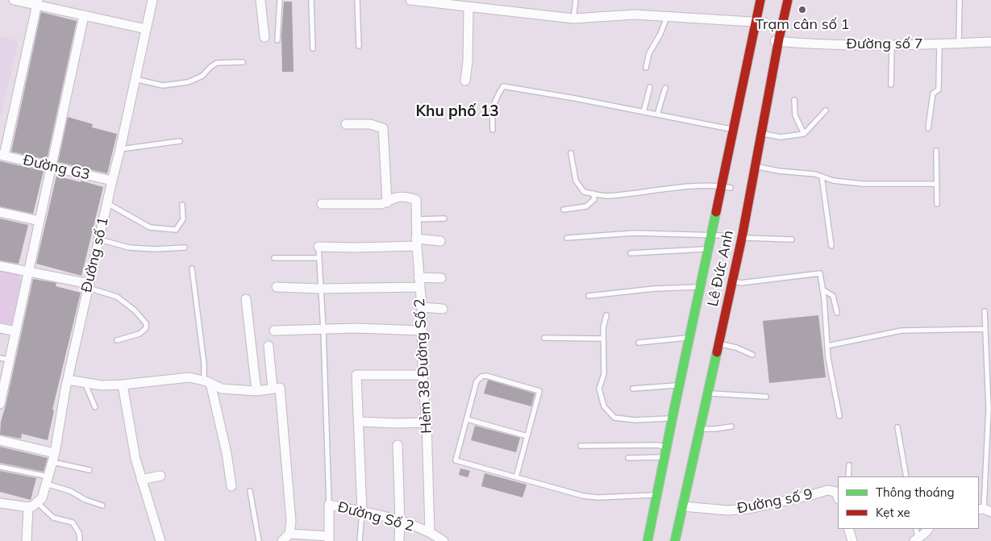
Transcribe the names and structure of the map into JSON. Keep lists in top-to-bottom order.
{
  "streets": {
    "highway": ["Lê Đức Anh"],
    "street": [
      "Đường số 7",
      "Đường G3",
      "Đường số 1",
      "Hẻm 38 Đường Số 2",
      "Đường số 9",
      "Đường Số 2"
    ]
  },
  "crossings": [
    ["Đường số 7", "Lê Đức Anh"],
    ["Đường G3", "Đường số 1"],
    ["Lê Đức Anh", "Đường số 9"],
    ["Hẻm 38 Đường Số 2", "Đường Số 2"]
  ],
  "districts": ["Khu phố 13"],
  "places": ["Trạm cân số 1"],
  "legend": ["Thông thoáng", "Kẹt xe"]
}
